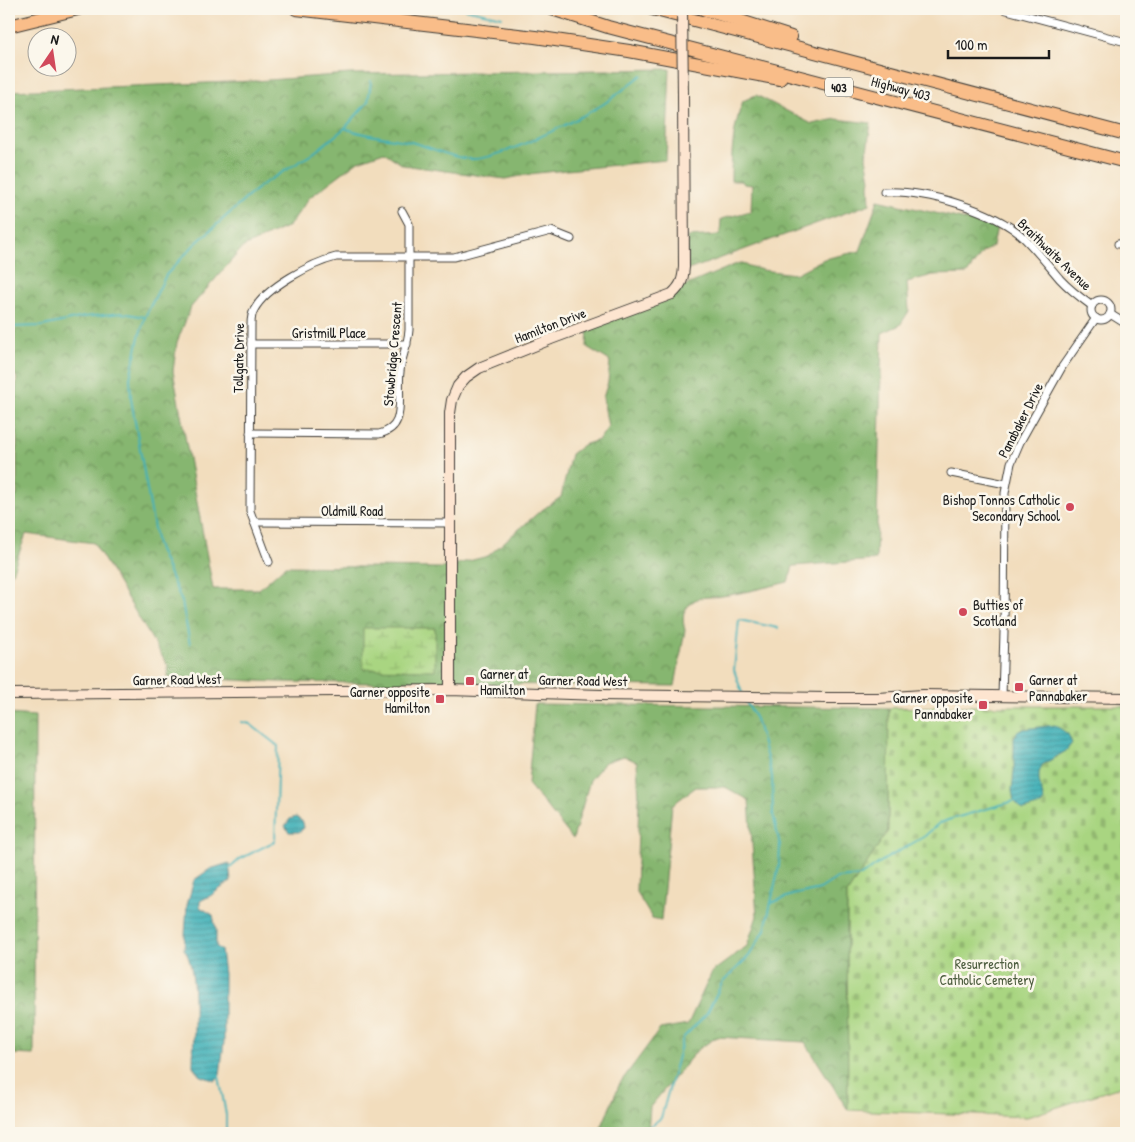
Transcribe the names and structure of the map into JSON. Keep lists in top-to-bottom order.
{
  "streets": {
    "highway": ["403", "Highway 403"],
    "main road": ["Hamilton Drive", "Garner Road West"],
    "street": [
      "Braithwaite Avenue",
      "Gristmill Place",
      "Stowbridge Crescent",
      "Tollgate Drive",
      "Panabaker Drive",
      "Oldmill Road"
    ]
  },
  "crossings": [
    ["403", "Highway 403"],
    ["Braithwaite Avenue", "Panabaker Drive"],
    ["Hamilton Drive", "Oldmill Road"],
    ["Hamilton Drive", "Garner Road West"],
    ["Gristmill Place", "Stowbridge Crescent"],
    ["Gristmill Place", "Tollgate Drive"],
    ["Stowbridge Crescent", "Tollgate Drive"],
    ["Tollgate Drive", "Oldmill Road"],
    ["Panabaker Drive", "Garner Road West"]
  ],
  "parks": ["Resurrection Catholic Cemetery"],
  "places": {
    "other": ["Bishop Tonnos Catholic Secondary School", "Butties of Scotland"],
    "transit": [
      "Garner at Hamilton",
      "Garner at Pannabaker",
      "Garner opposite Hamilton",
      "Garner opposite Pannabaker"
    ]
  },
  "scale_bar": "100 m",
  "north": "top"
}
